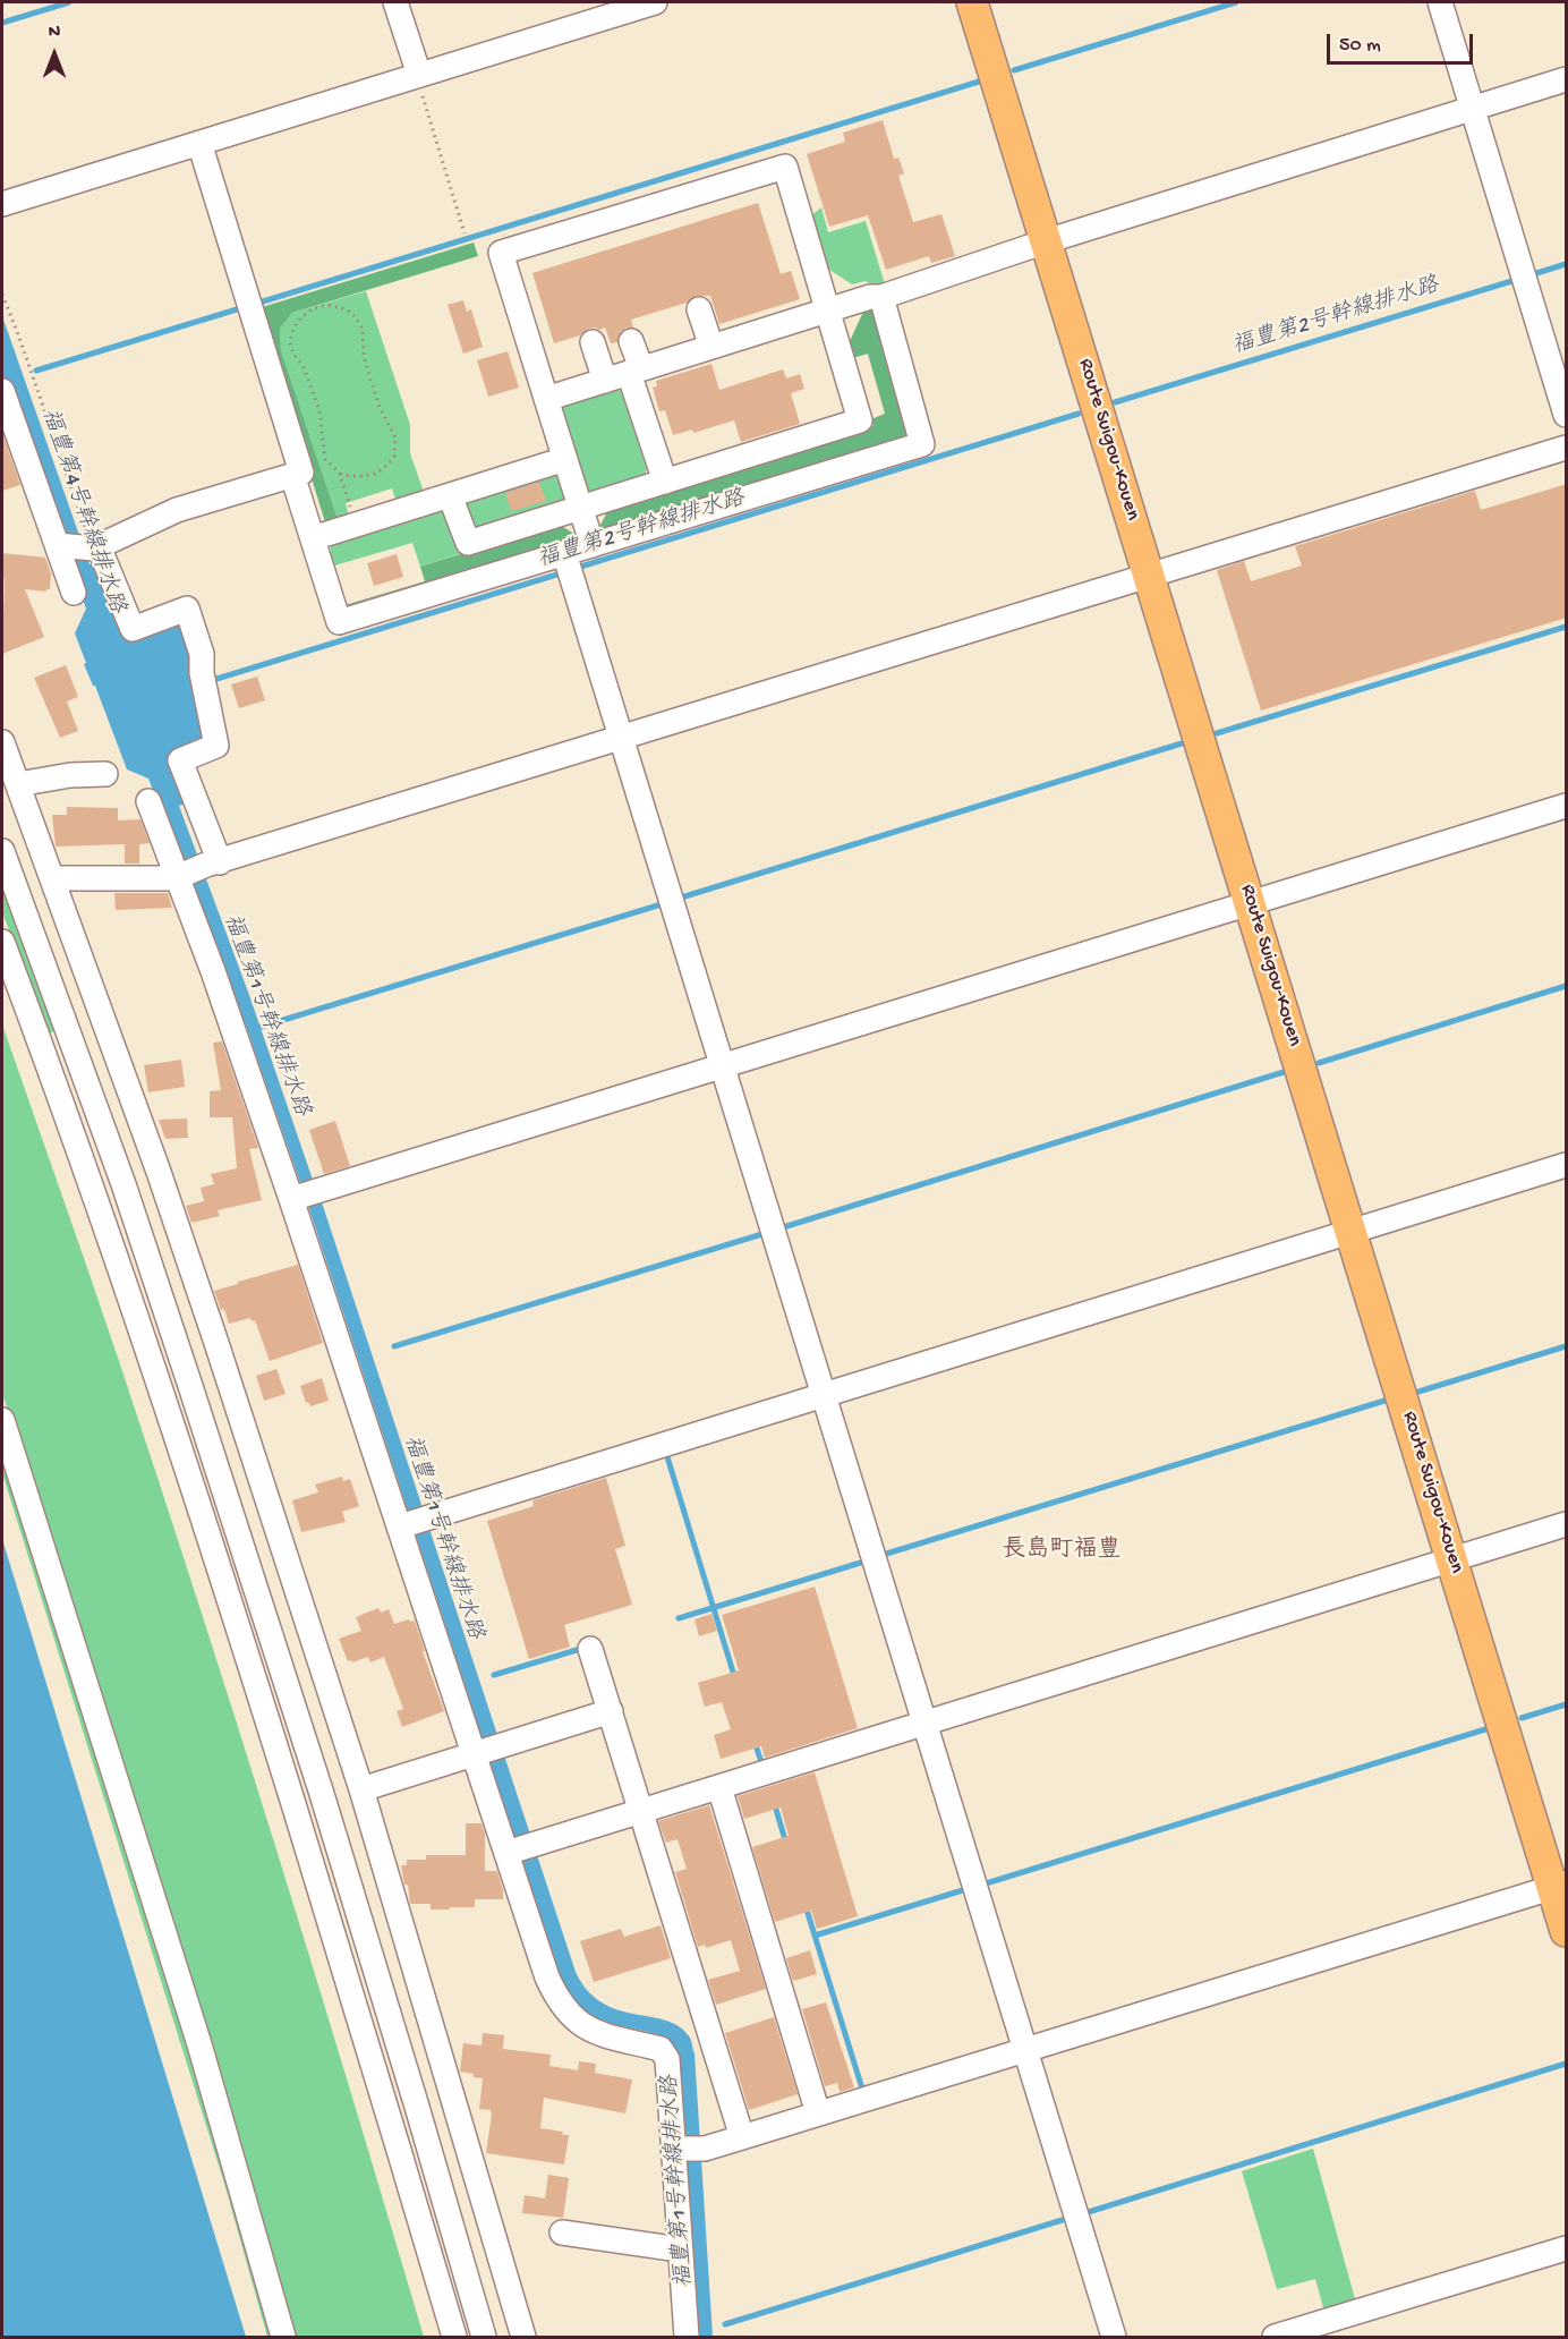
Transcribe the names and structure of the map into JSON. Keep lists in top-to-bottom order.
{
  "streets": {
    "main road": ["Route Suigou-Kouen"]
  },
  "districts": ["長島町福豊"],
  "water": ["福豊第2号幹線排水路", "福豊第4号幹線排水路", "福豊第1号幹線排水路"],
  "scale_bar": "50 m",
  "north": "top"
}
